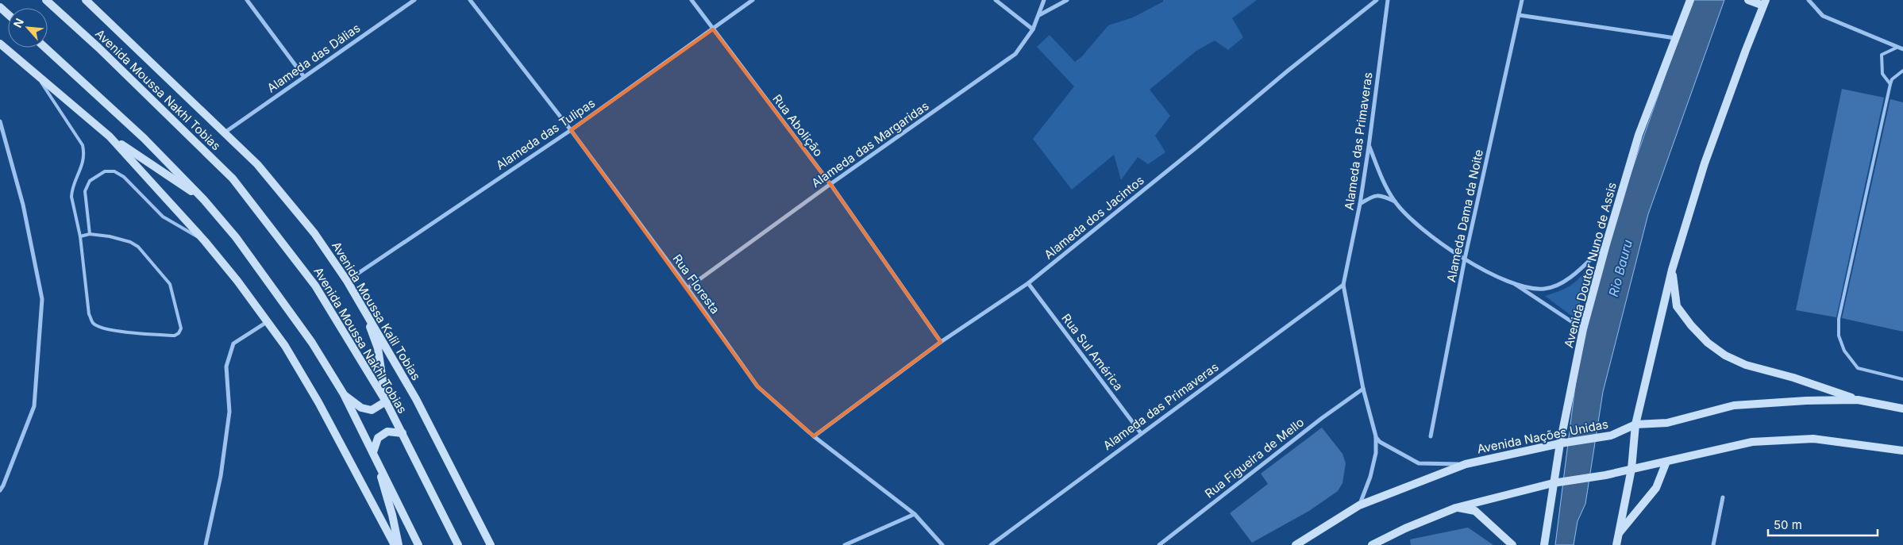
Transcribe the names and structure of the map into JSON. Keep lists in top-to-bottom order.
{
  "streets": {
    "main road": [
      "Avenida Moussa Nakhl Tobias",
      "Avenida Doutor Nuno de Assis",
      "Avenida Moussa Kalil Tobias",
      "Avenida Nações Unidas"
    ],
    "street": [
      "Alameda das Dálias",
      "Rua Abolição",
      "Alameda das Tulipas",
      "Alameda das Primaveras",
      "Alameda das Margaridas",
      "Alameda Dama da Noite",
      "Alameda dos Jacintos",
      "Rua Floresta",
      "Rua Sul América",
      "Rua Figueira de Mello"
    ]
  },
  "crossings": [
    ["Alameda das Dálias", "Avenida Moussa Kalil Tobias"],
    ["Rua Abolição", "Alameda das Tulipas"],
    ["Rua Abolição", "Alameda das Margaridas"],
    ["Rua Abolição", "Alameda dos Jacintos"],
    ["Alameda das Tulipas", "Rua Floresta"],
    ["Alameda das Tulipas", "Avenida Moussa Kalil Tobias"],
    ["Alameda das Primaveras", "Rua Sul América"],
    ["Alameda das Primaveras", "Avenida Nações Unidas"],
    ["Alameda das Primaveras", "Rua Figueira de Mello"],
    ["Alameda das Margaridas", "Rua Floresta"],
    ["Alameda dos Jacintos", "Rua Floresta"],
    ["Alameda dos Jacintos", "Rua Sul América"],
    ["Avenida Doutor Nuno de Assis", "Avenida Nações Unidas"]
  ],
  "water": ["Rio Bauru"],
  "scale_bar": "50 m",
  "north": "top left"
}
